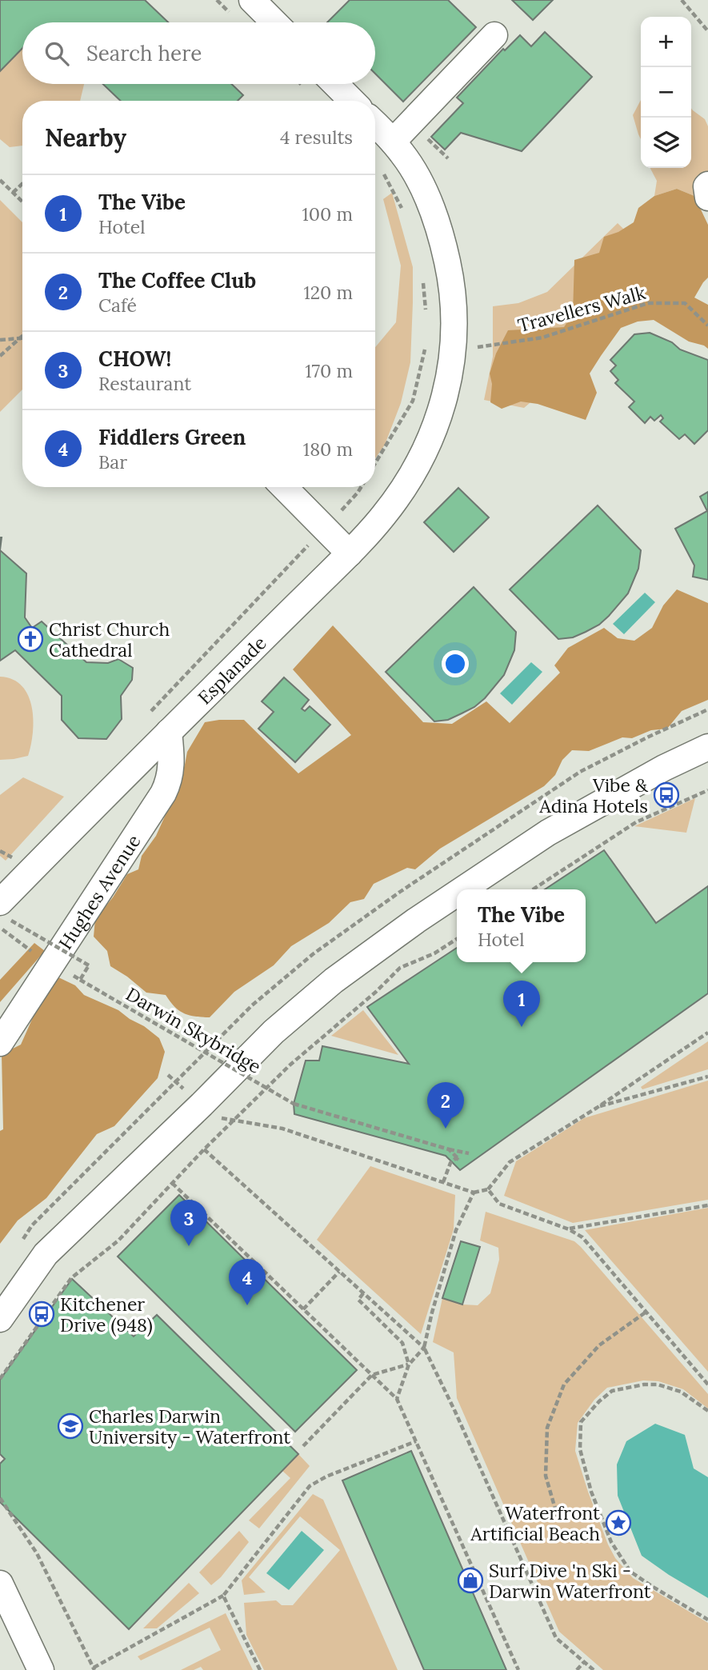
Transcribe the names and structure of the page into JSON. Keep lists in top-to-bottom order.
{
  "streets": {
    "street": ["Esplanade", "Hughes Avenue"],
    "path": ["Travellers Walk", "Darwin Skybridge"]
  },
  "crossings": [
    ["Travellers Walk", "Esplanade"],
    ["Esplanade", "Hughes Avenue"],
    ["Esplanade", "Darwin Skybridge"]
  ],
  "places": {
    "church": ["Christ Church Cathedral"],
    "bus stop": ["Vibe & Adina Hotels", "Kitchener Drive (948)"],
    "school or university": ["Charles Darwin University - Waterfront"],
    "place": ["Waterfront Artificial Beach"],
    "shop": ["Surf Dive 'n Ski - Darwin Waterfront"]
  },
  "page": {
    "map_buttons": ["+", "−"],
    "search": "Search here",
    "heading": ["Nearby", "4 results"],
    "list": [
      {
        "mark": "1",
        "name": "The Vibe",
        "note": "Hotel",
        "value": "100 m"
      },
      {
        "mark": "2",
        "name": "The Coffee Club",
        "note": "Café",
        "value": "120 m"
      },
      {
        "mark": "3",
        "name": "CHOW!",
        "note": "Restaurant",
        "value": "170 m"
      },
      {
        "mark": "4",
        "name": "Fiddlers Green",
        "note": "Bar",
        "value": "180 m"
      }
    ],
    "popup": ["The Vibe", "Hotel"],
    "pins": [
      "1",
      "2",
      "3",
      "4"
    ]
  }
}
